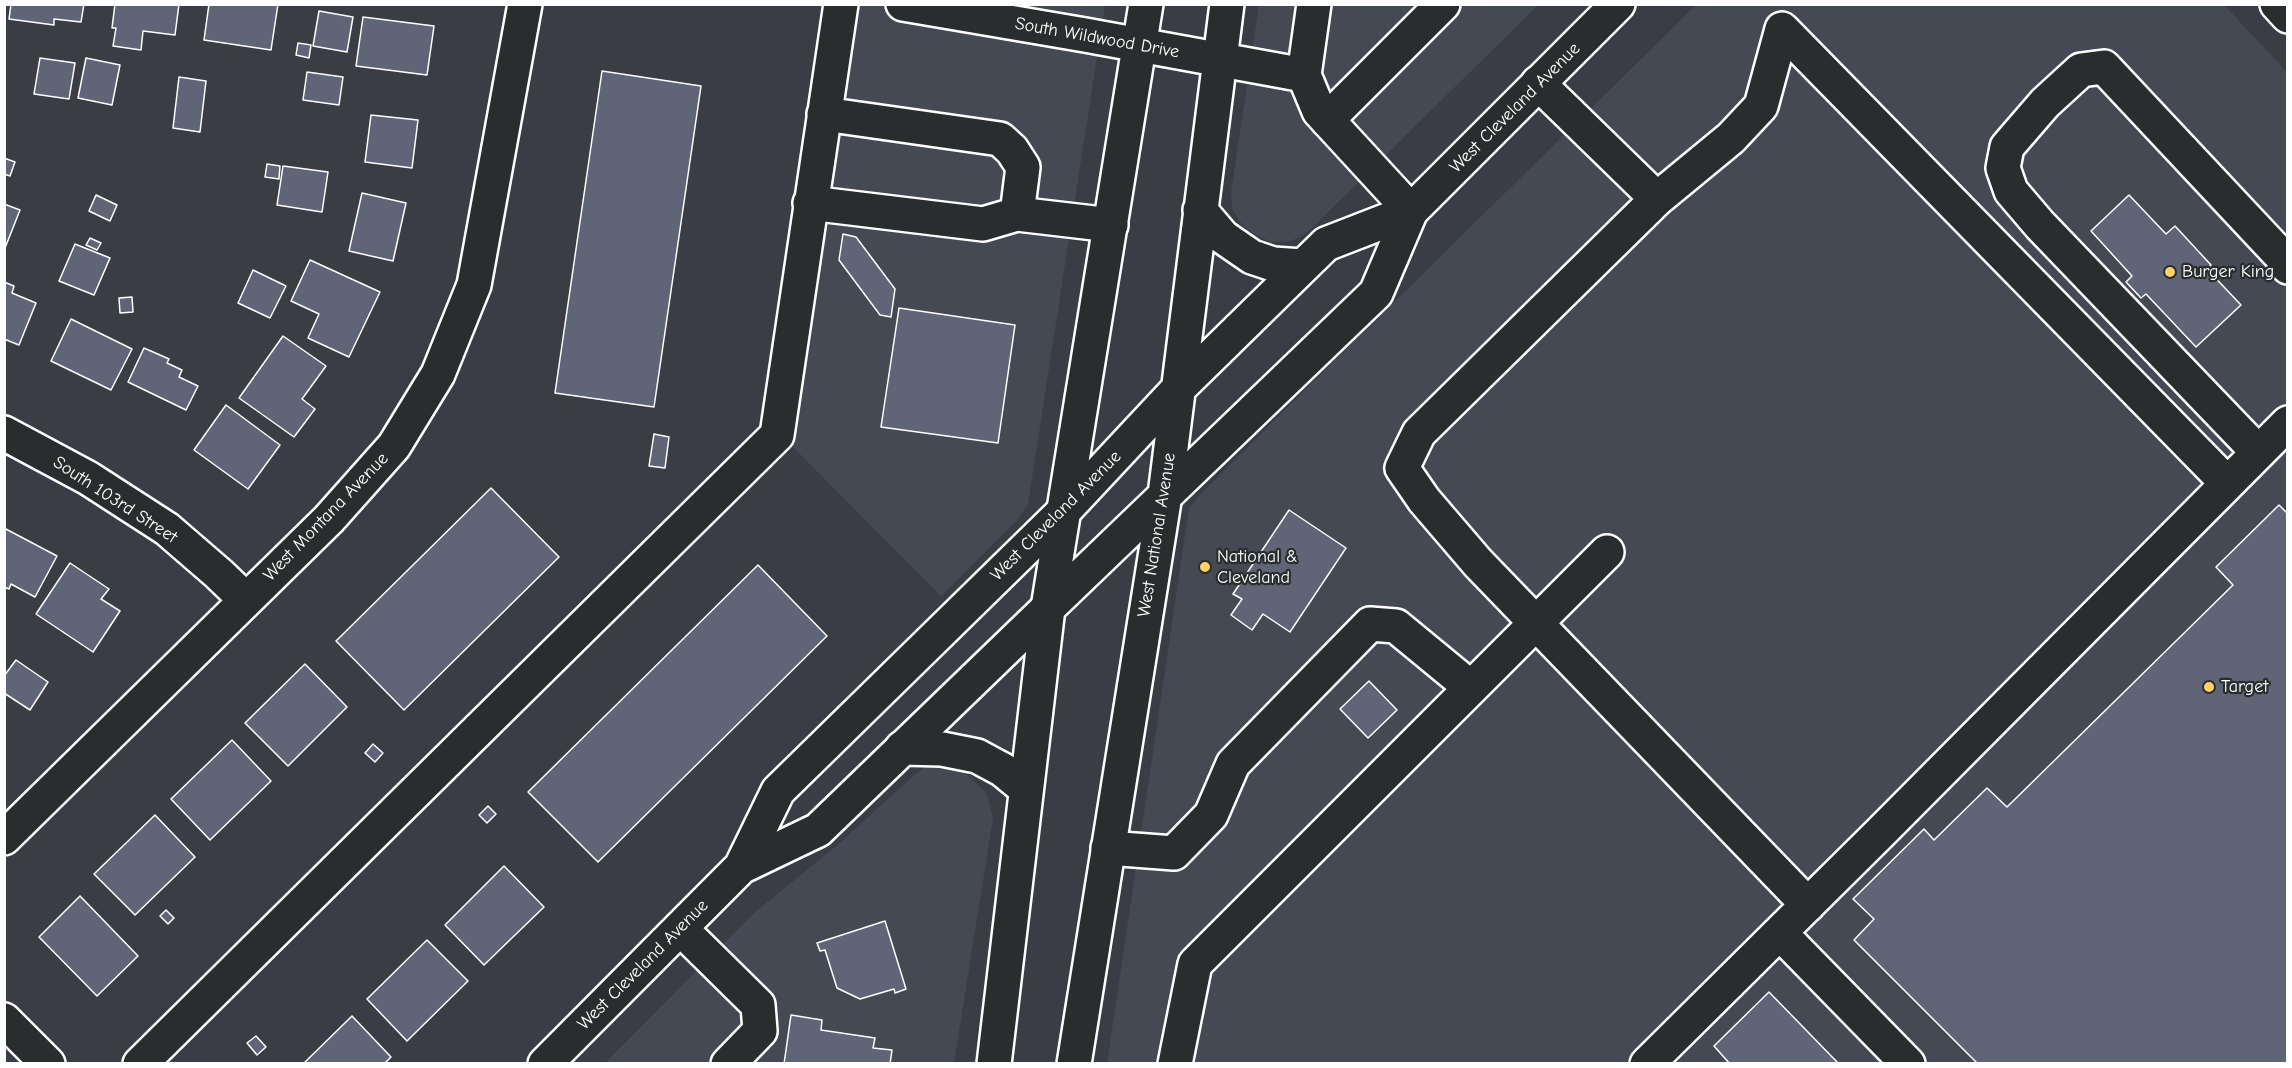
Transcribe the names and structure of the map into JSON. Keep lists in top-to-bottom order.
{
  "streets": {
    "main road": [
      "South Wildwood Drive",
      "West Cleveland Avenue",
      "South 103rd Street",
      "West Montana Avenue",
      "West National Avenue"
    ]
  },
  "crossings": [
    ["South Wildwood Drive", "West National Avenue"],
    ["West Cleveland Avenue", "West National Avenue"],
    ["South 103rd Street", "West Montana Avenue"]
  ],
  "places": ["Burger King", "National & Cleveland", "Target"]
}
